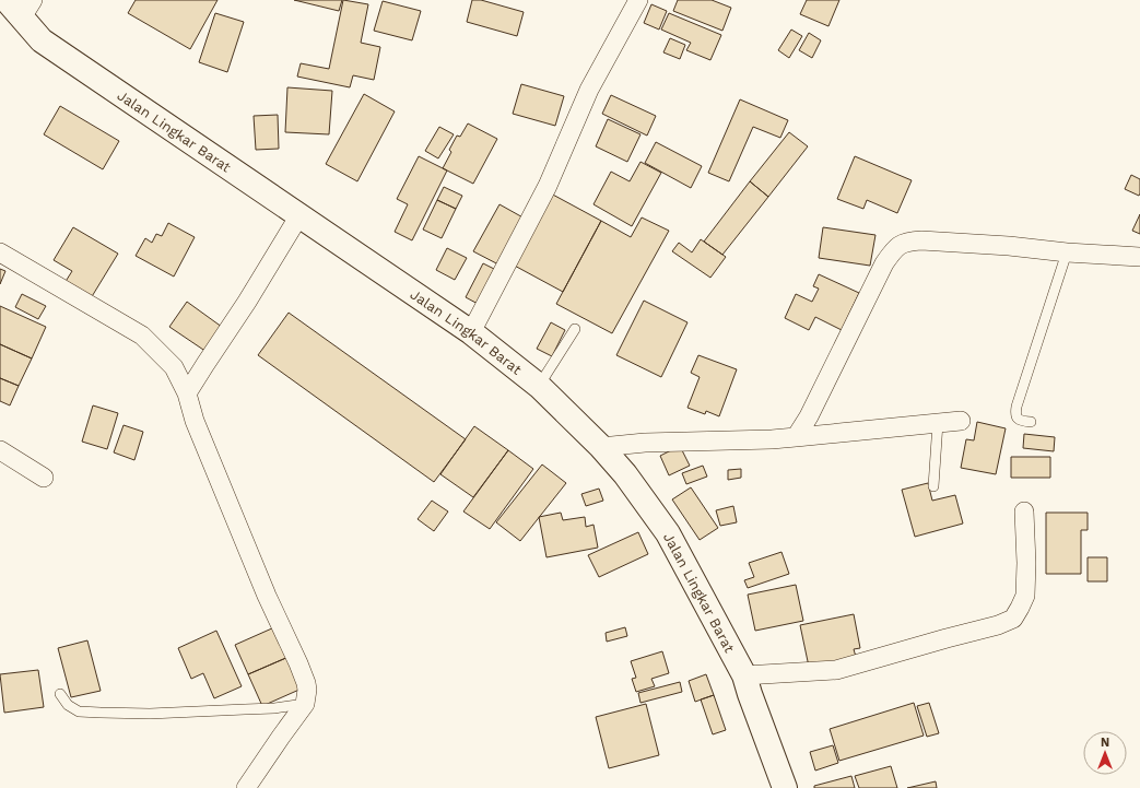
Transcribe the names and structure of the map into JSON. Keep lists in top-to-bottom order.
{
  "streets": {
    "highway": ["Jalan Lingkar Barat"]
  },
  "north": "top"
}
